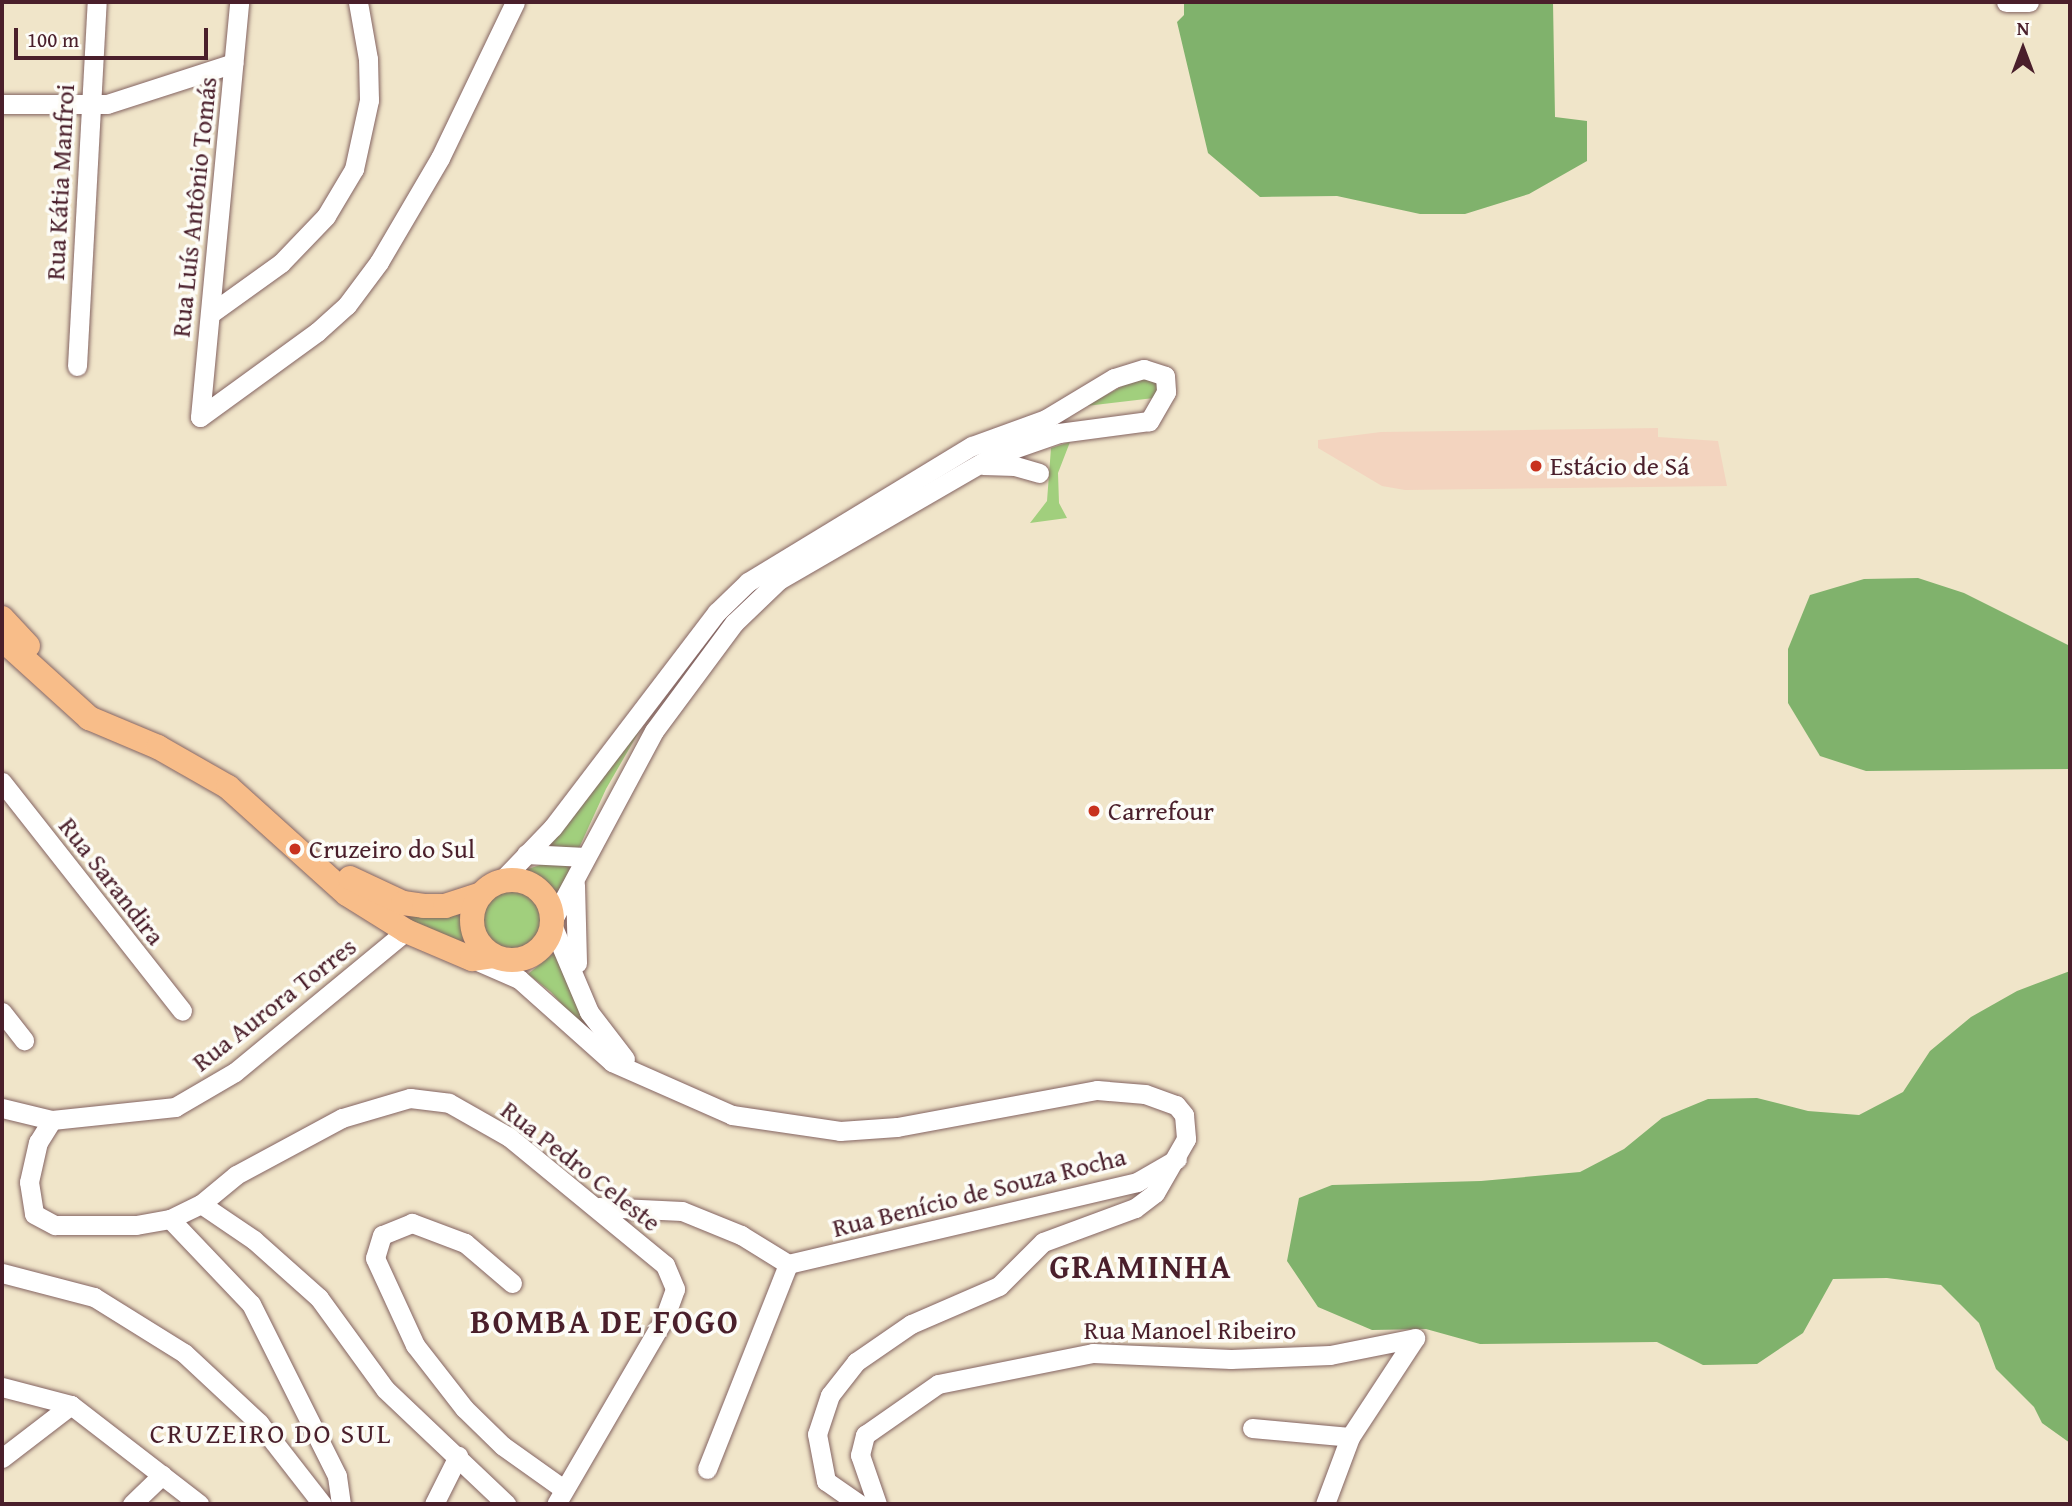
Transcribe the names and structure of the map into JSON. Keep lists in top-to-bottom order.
{
  "streets": {
    "street": [
      "Rua Kátia Manfroi",
      "Rua Luís Antônio Tomás",
      "Rua Sarandira",
      "Rua Aurora Torres",
      "Rua Pedro Celeste",
      "Rua Benício de Souza Rocha",
      "Rua Manoel Ribeiro"
    ]
  },
  "crossings": [
    ["Rua Aurora Torres", "Rua Pedro Celeste"]
  ],
  "districts": ["GRAMINHA", "BOMBA DE FOGO", "CRUZEIRO DO SUL"],
  "places": ["Estácio de Sá", "Carrefour", "Cruzeiro do Sul"],
  "scale_bar": "100 m",
  "north": "top"
}
